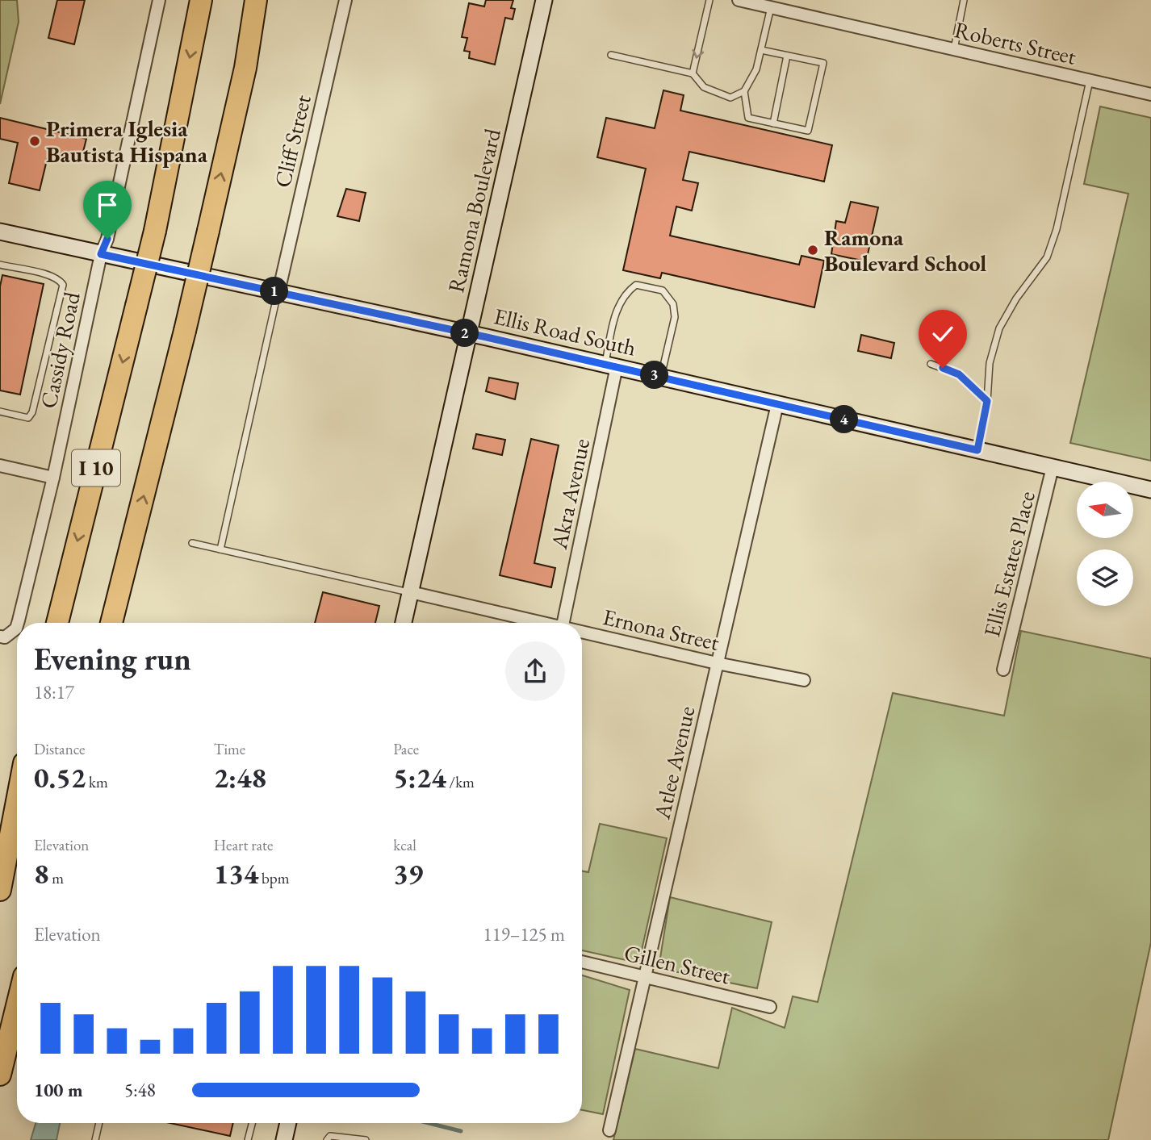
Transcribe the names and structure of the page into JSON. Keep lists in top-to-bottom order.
{
  "streets": {
    "highway": ["I 10"],
    "street": [
      "Roberts Street",
      "Cliff Street",
      "Ramona Boulevard",
      "Ellis Road South",
      "Cassidy Road",
      "Akra Avenue",
      "Ellis Estates Place",
      "Ernona Street",
      "Atlee Avenue",
      "Gillen Street"
    ]
  },
  "crossings": [
    ["Cliff Street", "Ellis Road South"],
    ["Ramona Boulevard", "Ellis Road South"],
    ["Ramona Boulevard", "Ernona Street"],
    ["Ellis Road South", "Cassidy Road"],
    ["Ellis Road South", "Akra Avenue"],
    ["Ellis Road South", "Ellis Estates Place"],
    ["Ellis Road South", "Atlee Avenue"],
    ["Ernona Street", "Atlee Avenue"],
    ["Atlee Avenue", "Gillen Street"]
  ],
  "places": ["Primera Iglesia Bautista Hispana", "Ramona Boulevard School"],
  "north": "left",
  "page": {
    "pins": [
      "1",
      "2",
      "3",
      "4"
    ],
    "heading": ["Evening run", "18:17"],
    "stats": [
      ["Distance", "0.52 km"],
      ["Time", "2:48"],
      ["Pace", "5:24 /km"],
      ["Elevation", "8 m"],
      ["Heart rate", "134 bpm"],
      ["kcal", "39"]
    ],
    "chart": ["Elevation", "119–125 m"],
    "list": [
      {
        "name": "100 m",
        "note": "5:48"
      }
    ]
  }
}
